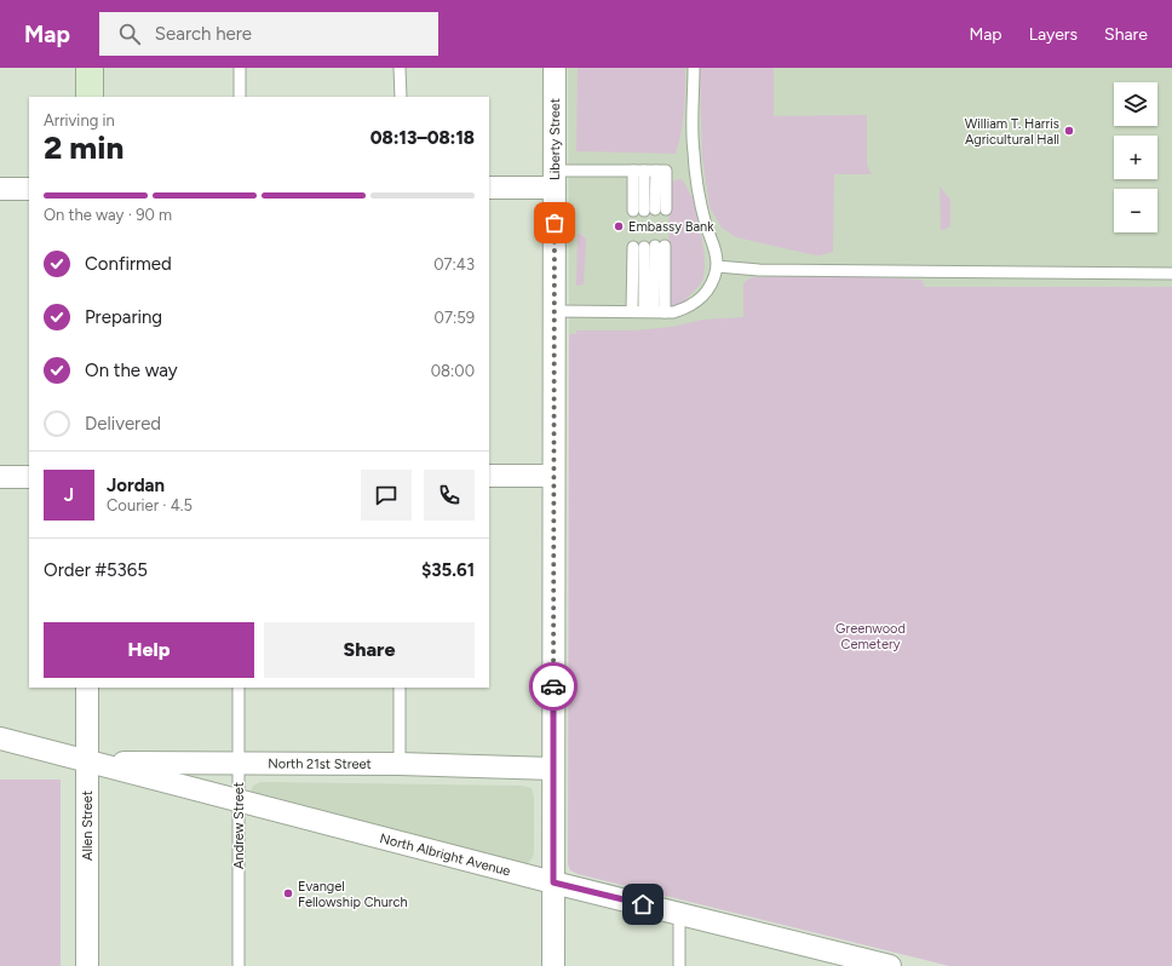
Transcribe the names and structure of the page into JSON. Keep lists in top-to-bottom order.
{
  "streets": {
    "street": [
      "Liberty Street",
      "North 21st Street",
      "Allen Street",
      "North Albright Avenue"
    ],
    "lane": ["Andrew Street"]
  },
  "crossings": [
    ["Liberty Street", "North 21st Street"],
    ["Liberty Street", "North Albright Avenue"],
    ["North 21st Street", "Allen Street"],
    ["North 21st Street", "Andrew Street"],
    ["North 21st Street", "North Albright Avenue"],
    ["Allen Street", "North Albright Avenue"],
    ["Andrew Street", "North Albright Avenue"]
  ],
  "parks": ["Greenwood Cemetery"],
  "places": ["William T. Harris Agricultural Hall", "Embassy Bank", "Evangel Fellowship Church"],
  "page": {
    "header": "Map",
    "search": "Search here",
    "nav": ["Map", "Layers", "Share"],
    "map_buttons": ["+", "−"],
    "heading": ["2 min", "Arriving in", "08:13–08:18"],
    "panel": [
      "Jordan",
      "Courier · 4.5",
      "Order #5365",
      "$35.61"
    ],
    "bar": "On the way · 90 m",
    "list": [
      ["Confirmed", "07:43"],
      ["Preparing", "07:59"],
      ["On the way", "08:00"],
      "Delivered"
    ],
    "round": "J",
    "buttons": ["Help", "Share"]
  }
}
